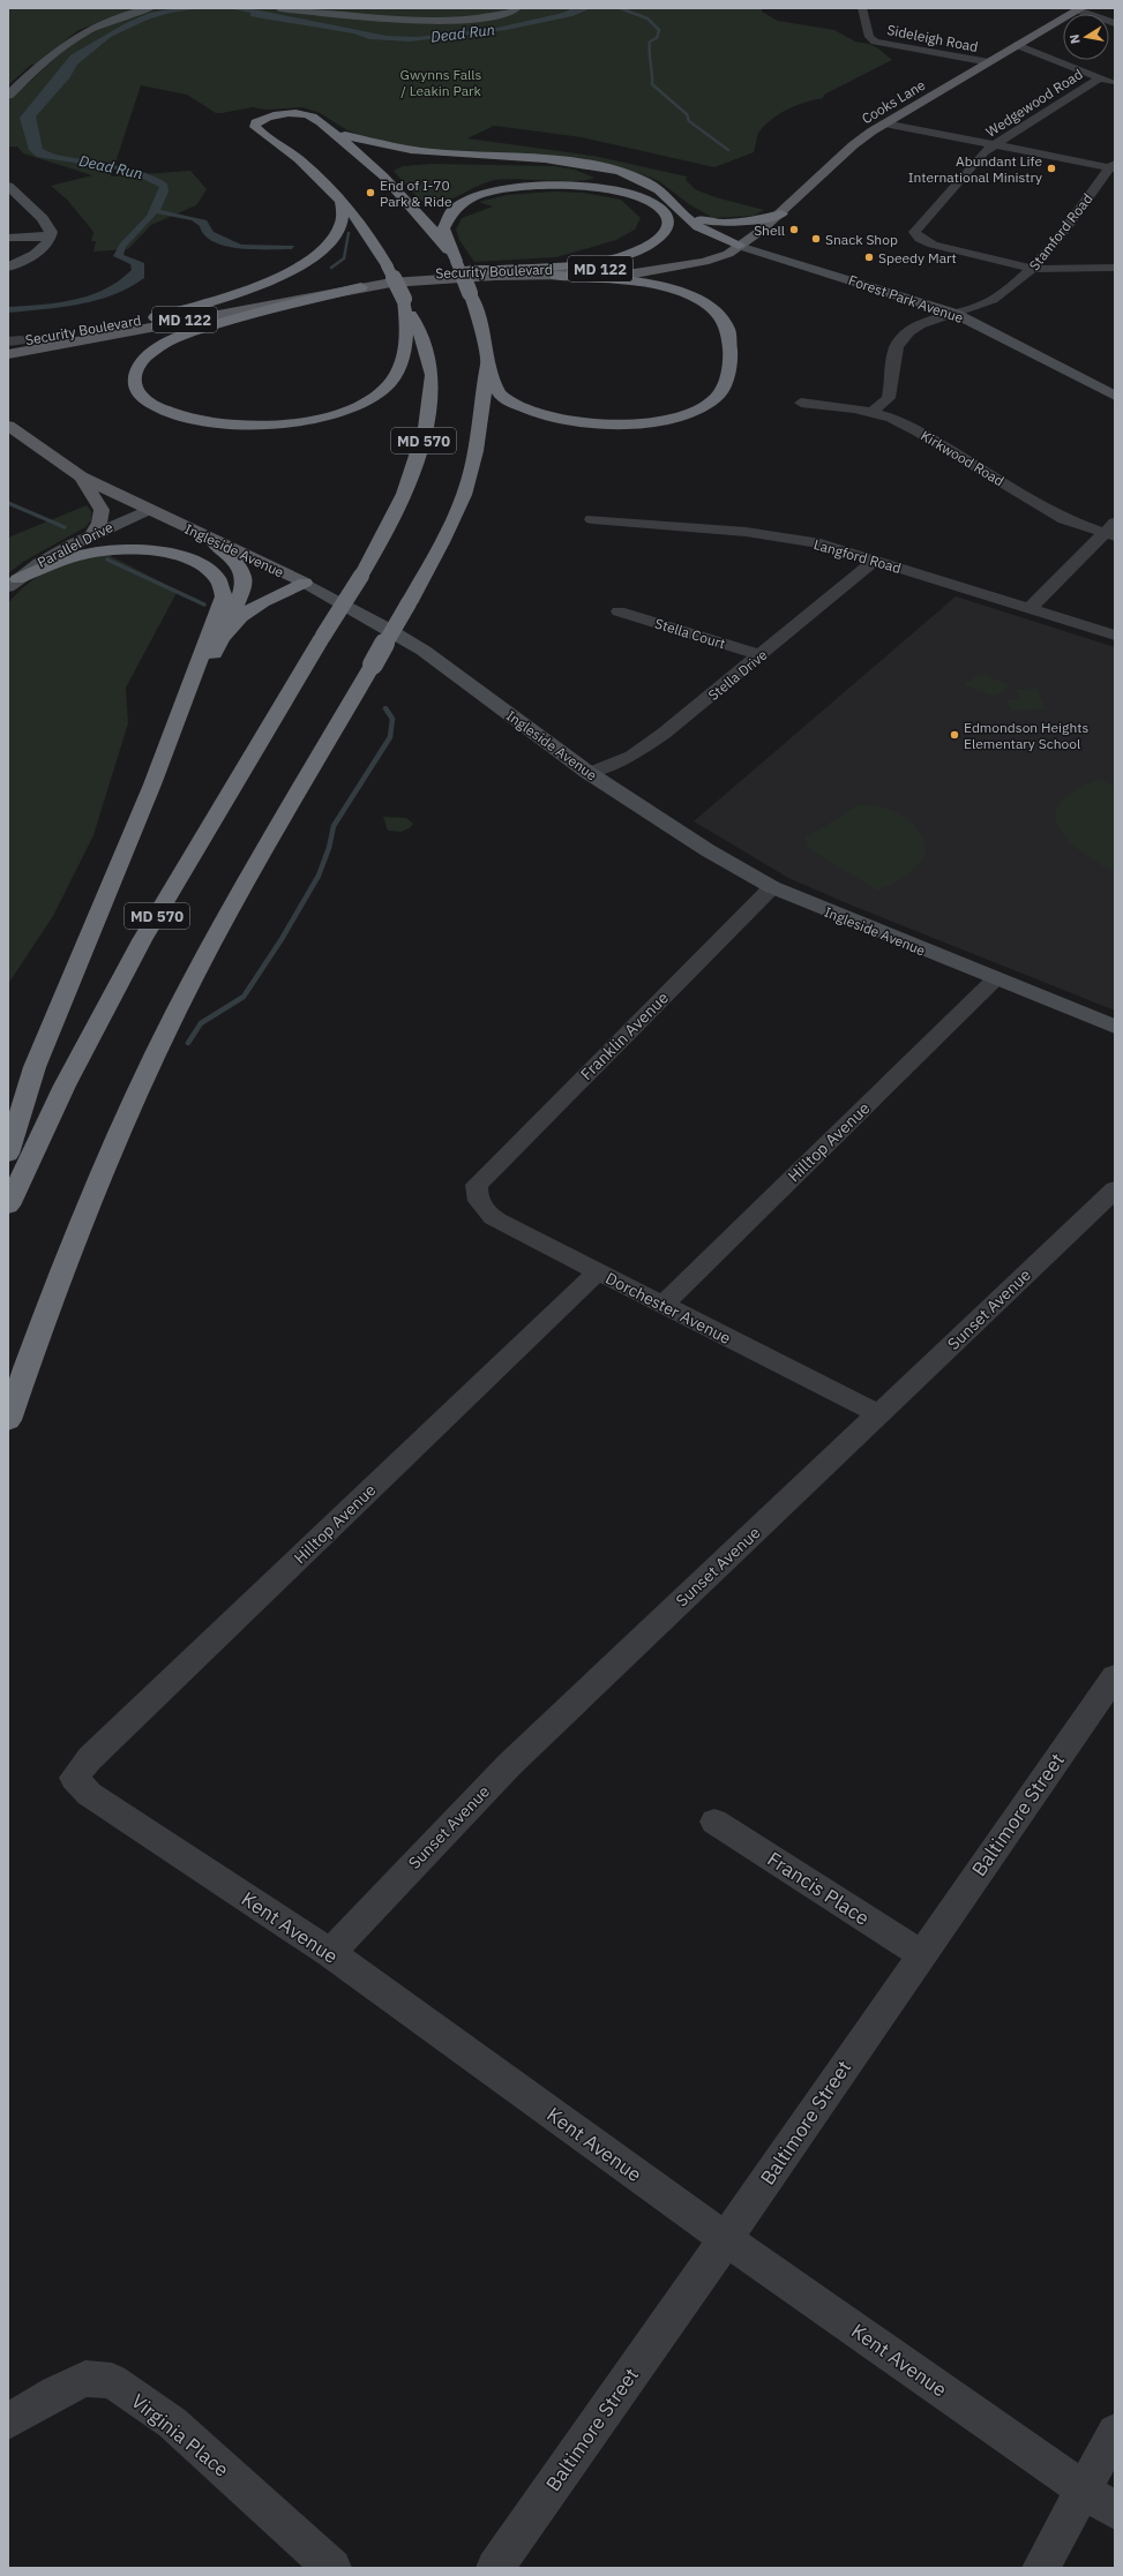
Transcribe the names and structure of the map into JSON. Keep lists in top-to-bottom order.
{
  "streets": {
    "highway": ["MD 570"],
    "main road": [
      "Cooks Lane",
      "MD 122",
      "Security Boulevard",
      "Ingleside Avenue"
    ],
    "street": [
      "Sideleigh Road",
      "Wedgewood Road",
      "Stamford Road",
      "Forest Park Avenue",
      "Kirkwood Road",
      "Parallel Drive",
      "Langford Road",
      "Stella Court",
      "Stella Drive",
      "Franklin Avenue",
      "Hilltop Avenue",
      "Dorchester Avenue",
      "Sunset Avenue",
      "Baltimore Street",
      "Francis Place",
      "Kent Avenue",
      "Virginia Place"
    ]
  },
  "crossings": [
    ["Sideleigh Road", "Cooks Lane"],
    ["Cooks Lane", "Security Boulevard"],
    ["Cooks Lane", "Forest Park Avenue"],
    ["Wedgewood Road", "Stamford Road"],
    ["Stamford Road", "Forest Park Avenue"],
    ["Stamford Road", "Kirkwood Road"],
    ["Security Boulevard", "Forest Park Avenue"],
    ["Security Boulevard", "MD 570"],
    ["Parallel Drive", "Ingleside Avenue"],
    ["Ingleside Avenue", "Stella Drive"],
    ["Ingleside Avenue", "Franklin Avenue"],
    ["Ingleside Avenue", "Hilltop Avenue"],
    ["Langford Road", "Stella Drive"],
    ["Stella Court", "Stella Drive"],
    ["Franklin Avenue", "Dorchester Avenue"],
    ["Hilltop Avenue", "Dorchester Avenue"],
    ["Hilltop Avenue", "Kent Avenue"],
    ["Dorchester Avenue", "Sunset Avenue"],
    ["Sunset Avenue", "Kent Avenue"],
    ["Baltimore Street", "Francis Place"],
    ["Baltimore Street", "Kent Avenue"]
  ],
  "water": ["Dead Run"],
  "parks": ["Gwynns Falls / Leakin Park"],
  "places": [
    "Abundant Life International Ministry",
    "End of I-70 Park & Ride",
    "Shell",
    "Snack Shop",
    "Speedy Mart",
    "Edmondson Heights Elementary School"
  ],
  "north": "left"
}
